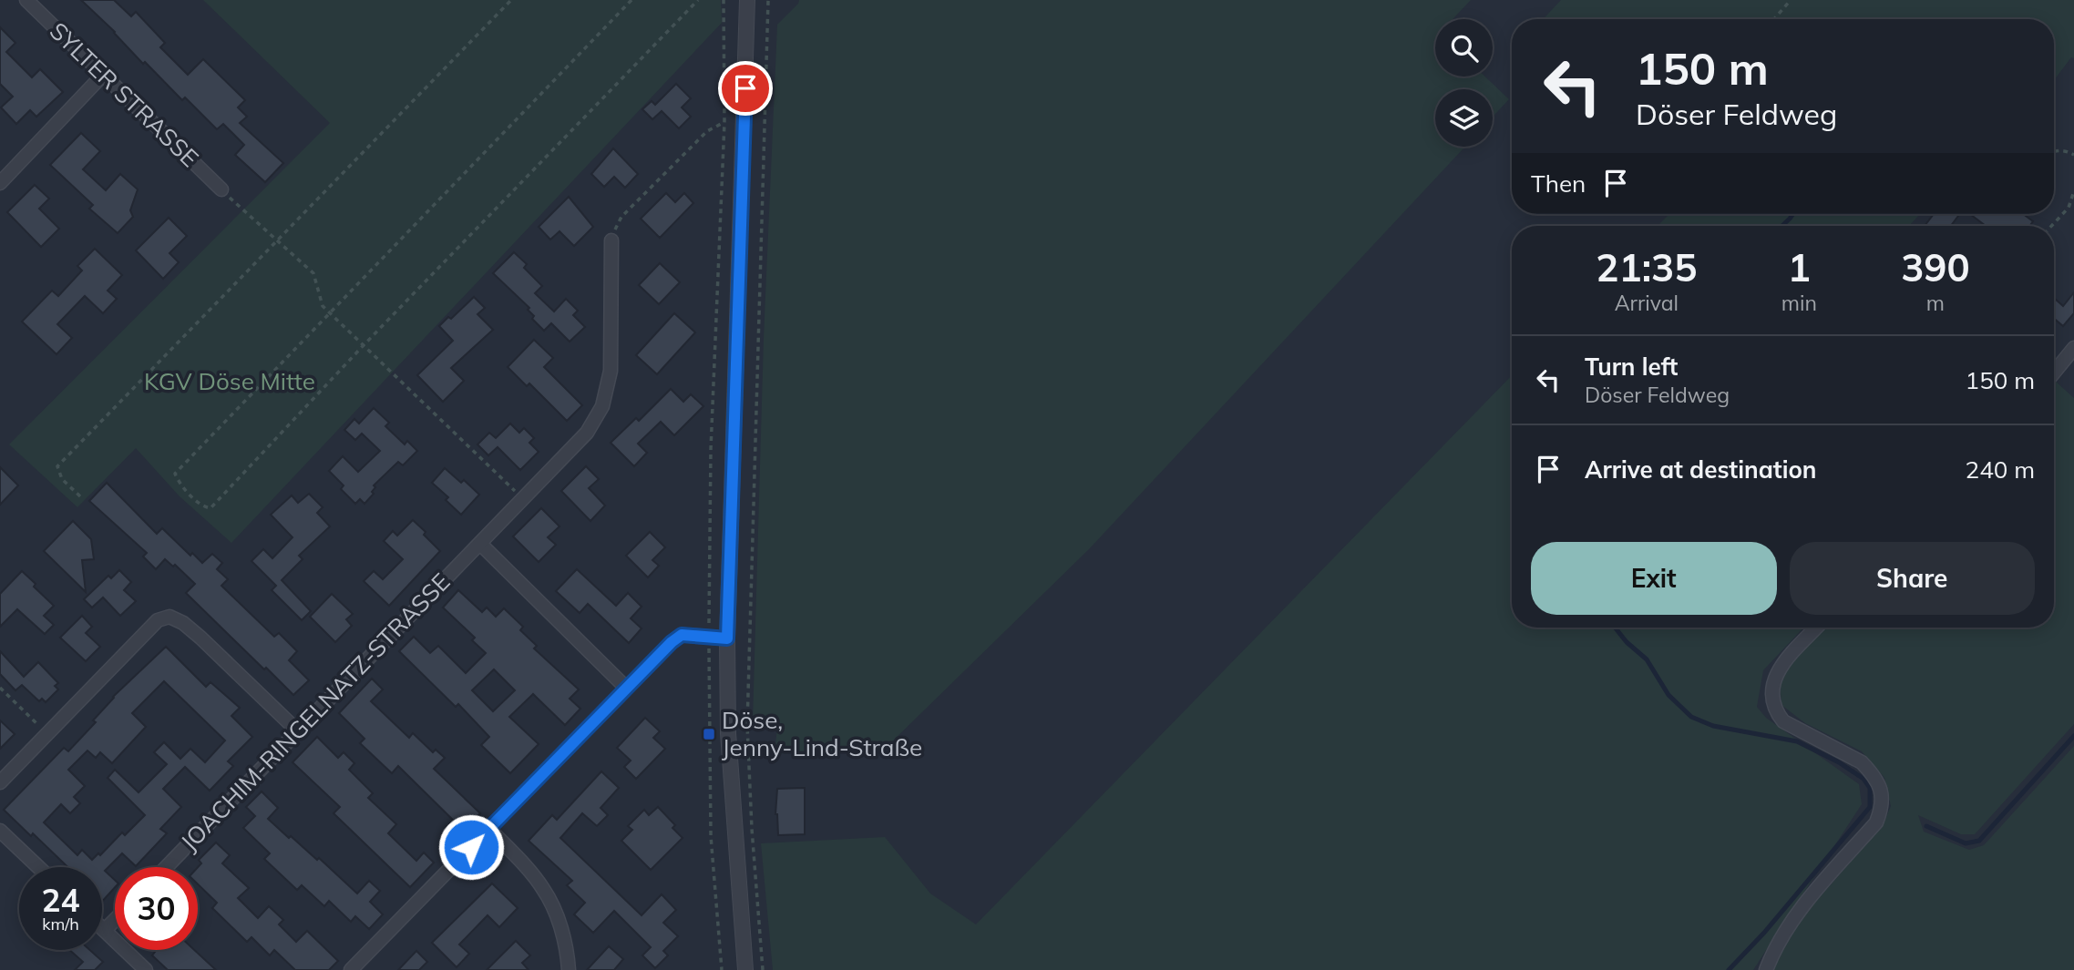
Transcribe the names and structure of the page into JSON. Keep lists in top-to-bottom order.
{
  "streets": {
    "street": ["SYLTER STRASSE", "JOACHIM-RINGELNATZ-STRASSE"]
  },
  "parks": ["KGV Döse Mitte"],
  "places": {
    "transit": ["Döse, Jenny-Lind-Straße"]
  },
  "page": {
    "turn": ["150 m", "Döser Feldweg"],
    "then": "Then",
    "eta": [
      "21:35",
      "Arrival",
      "1",
      "min",
      "390",
      "m"
    ],
    "list": [
      {
        "name": "Turn left",
        "note": "Döser Feldweg",
        "value": "150 m"
      },
      {
        "name": "Arrive at destination",
        "value": "240 m"
      }
    ],
    "buttons": ["Exit", "Share"],
    "speed": "24 km/h",
    "limit": "30"
  }
}
